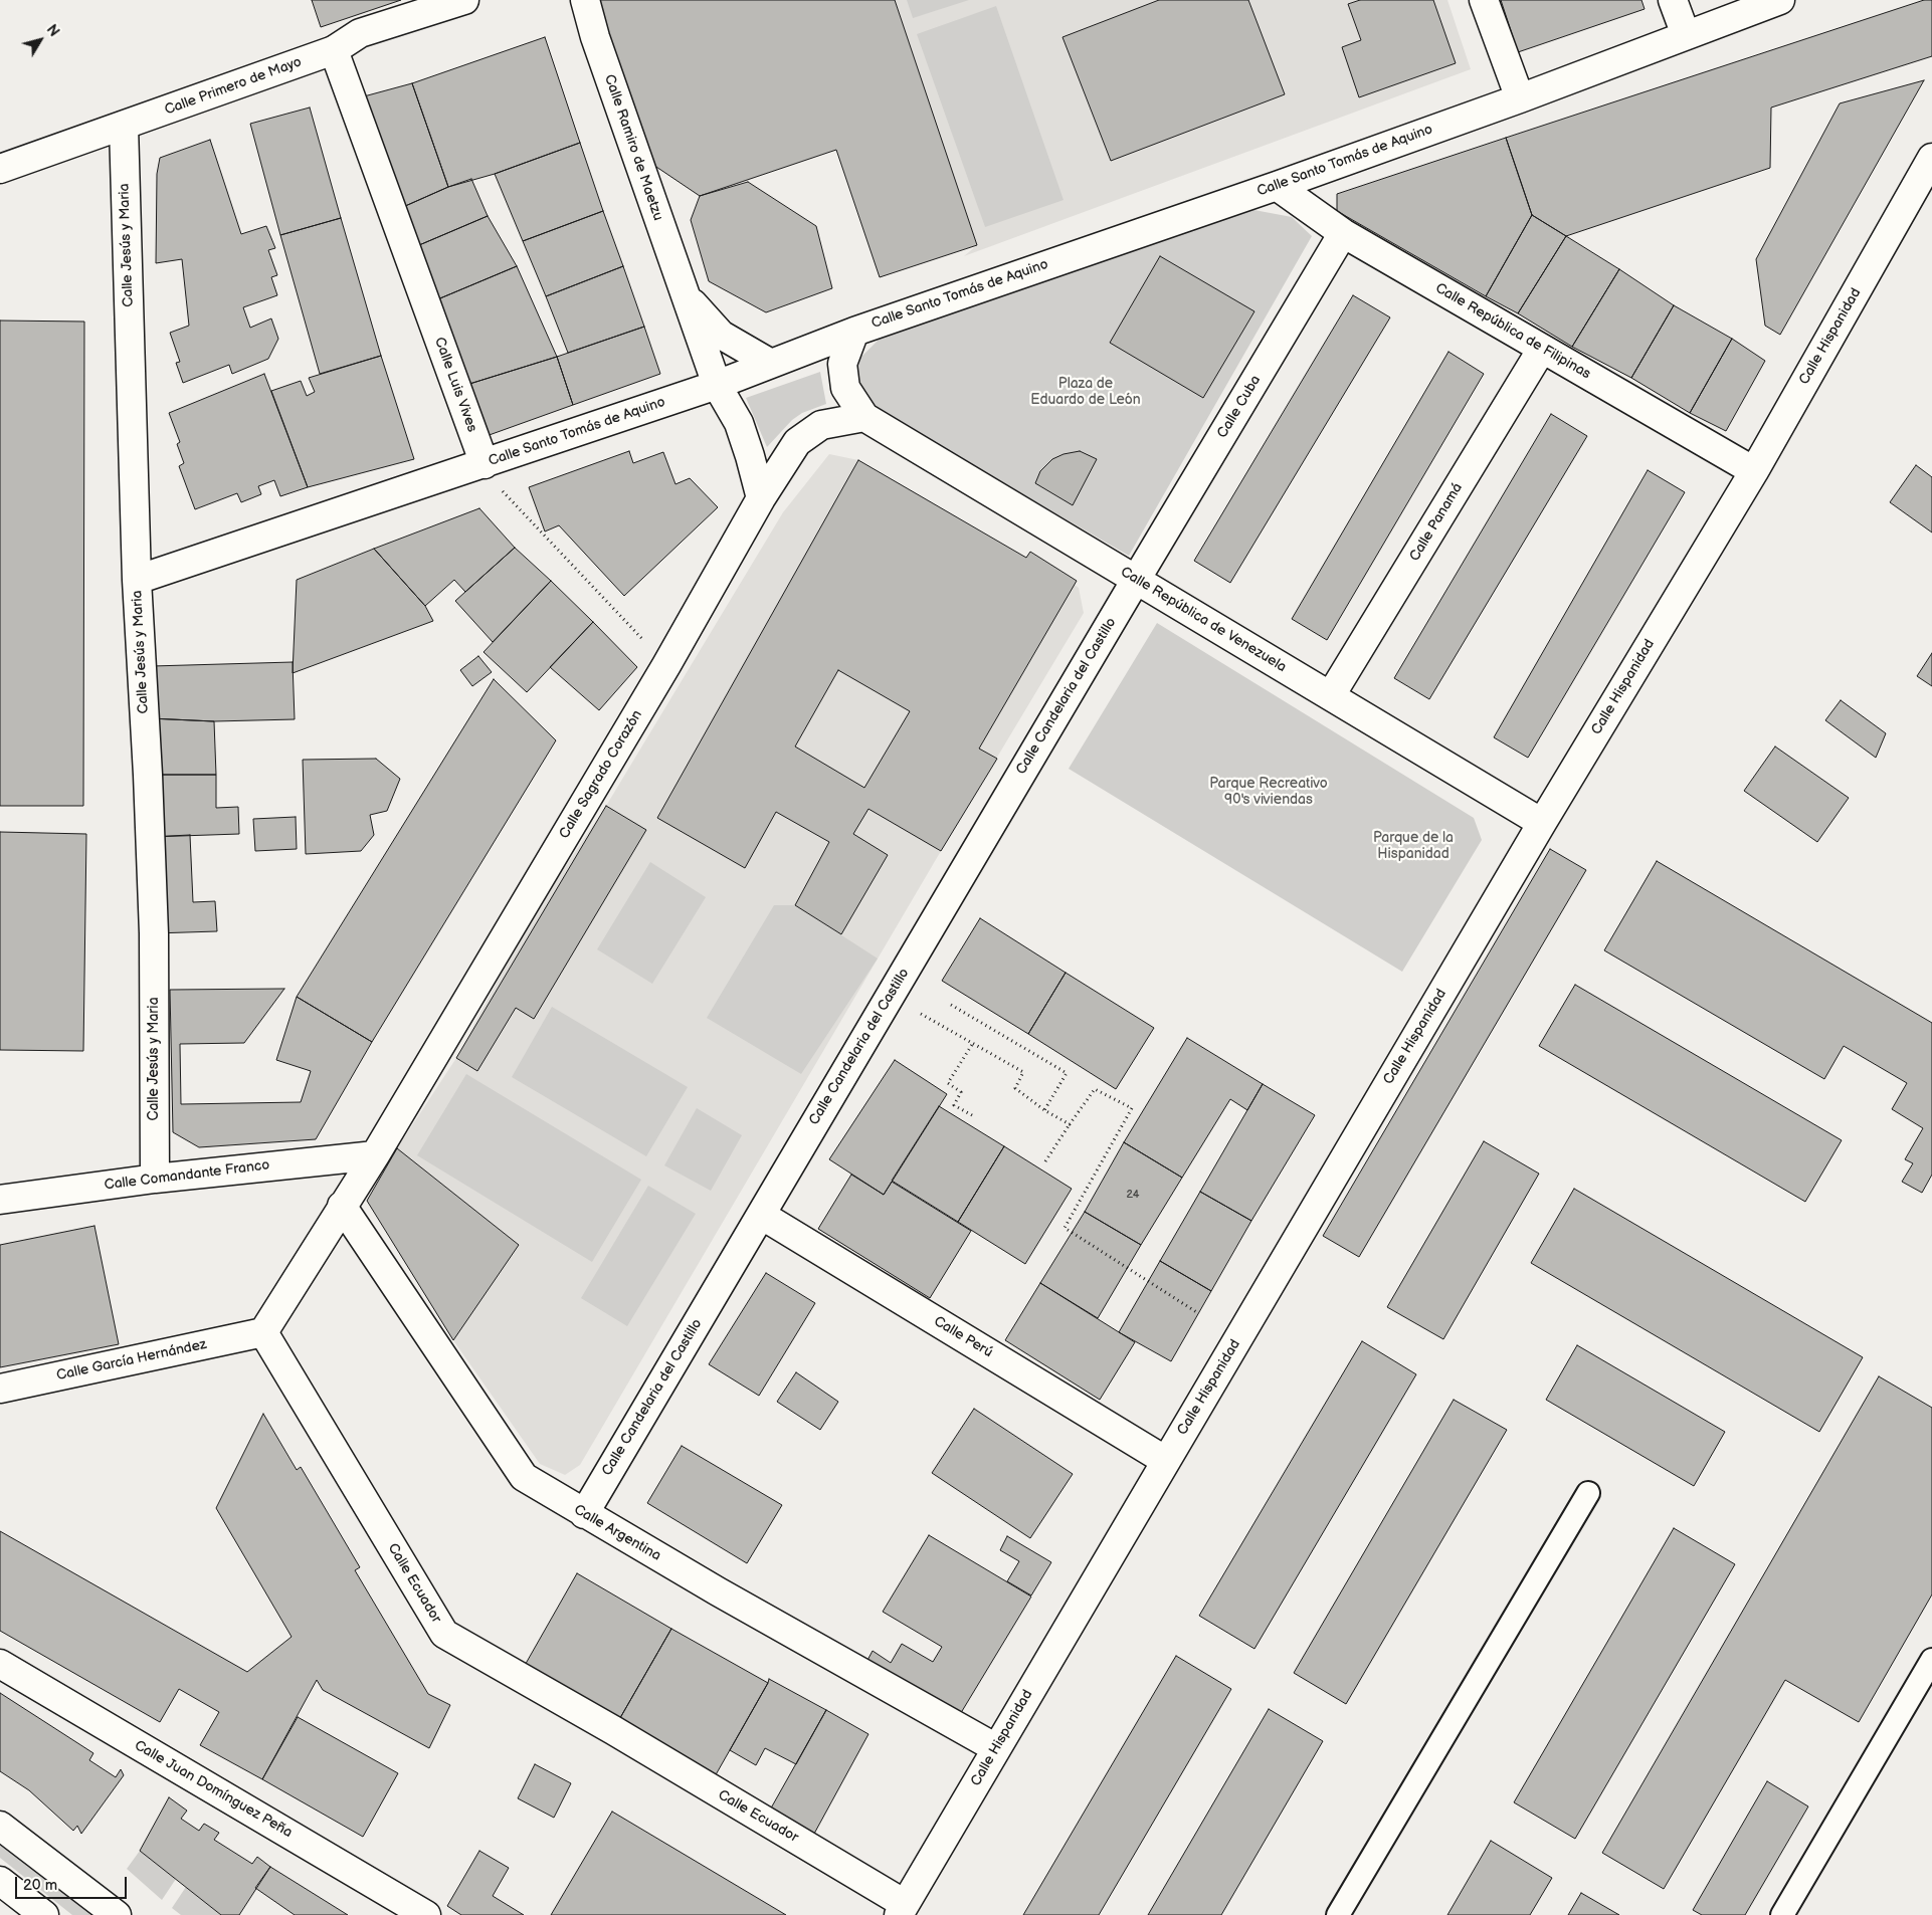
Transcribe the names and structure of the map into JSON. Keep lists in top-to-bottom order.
{
  "streets": {
    "street": [
      "Calle Primero de Mayo",
      "Calle Ramiro de Maetzu",
      "Calle Santo Tomás de Aquino",
      "Calle Jesús y Maria",
      "Calle República de Filipinas",
      "Calle Hispanidad",
      "Calle Luis Vives",
      "Calle Cuba",
      "Calle Panamá",
      "Calle República de Venezuela",
      "Calle Candelaria del Castillo",
      "Calle Sagrado Corazón",
      "Calle Comandante Franco",
      "Calle Perú",
      "Calle García Hernández",
      "Calle Argentina",
      "Calle Ecuador",
      "Calle Juan Domínguez Peña"
    ]
  },
  "crossings": [
    ["Calle Primero de Mayo", "Calle Jesús y Maria"],
    ["Calle Primero de Mayo", "Calle Luis Vives"],
    ["Calle Ramiro de Maetzu", "Calle Santo Tomás de Aquino"],
    ["Calle Santo Tomás de Aquino", "Calle Jesús y Maria"],
    ["Calle Santo Tomás de Aquino", "Calle República de Filipinas"],
    ["Calle Santo Tomás de Aquino", "Calle Luis Vives"],
    ["Calle Jesús y Maria", "Calle Comandante Franco"],
    ["Calle República de Filipinas", "Calle Hispanidad"],
    ["Calle República de Filipinas", "Calle Cuba"],
    ["Calle República de Filipinas", "Calle Panamá"],
    ["Calle Hispanidad", "Calle República de Venezuela"],
    ["Calle Hispanidad", "Calle Perú"],
    ["Calle Hispanidad", "Calle Argentina"],
    ["Calle Hispanidad", "Calle Ecuador"],
    ["Calle Cuba", "Calle República de Venezuela"],
    ["Calle Cuba", "Calle Candelaria del Castillo"],
    ["Calle Panamá", "Calle República de Venezuela"],
    ["Calle República de Venezuela", "Calle Candelaria del Castillo"],
    ["Calle República de Venezuela", "Calle Sagrado Corazón"],
    ["Calle Candelaria del Castillo", "Calle Perú"],
    ["Calle Candelaria del Castillo", "Calle Argentina"],
    ["Calle Sagrado Corazón", "Calle Comandante Franco"],
    ["Calle García Hernández", "Calle Ecuador"]
  ],
  "parks": ["Plaza de Eduardo de León", "Parque Recreativo 90's viviendas", "Parque de la Hispanidad"],
  "house_numbers": ["24"],
  "scale_bar": "20 m",
  "north": "top right"
}
